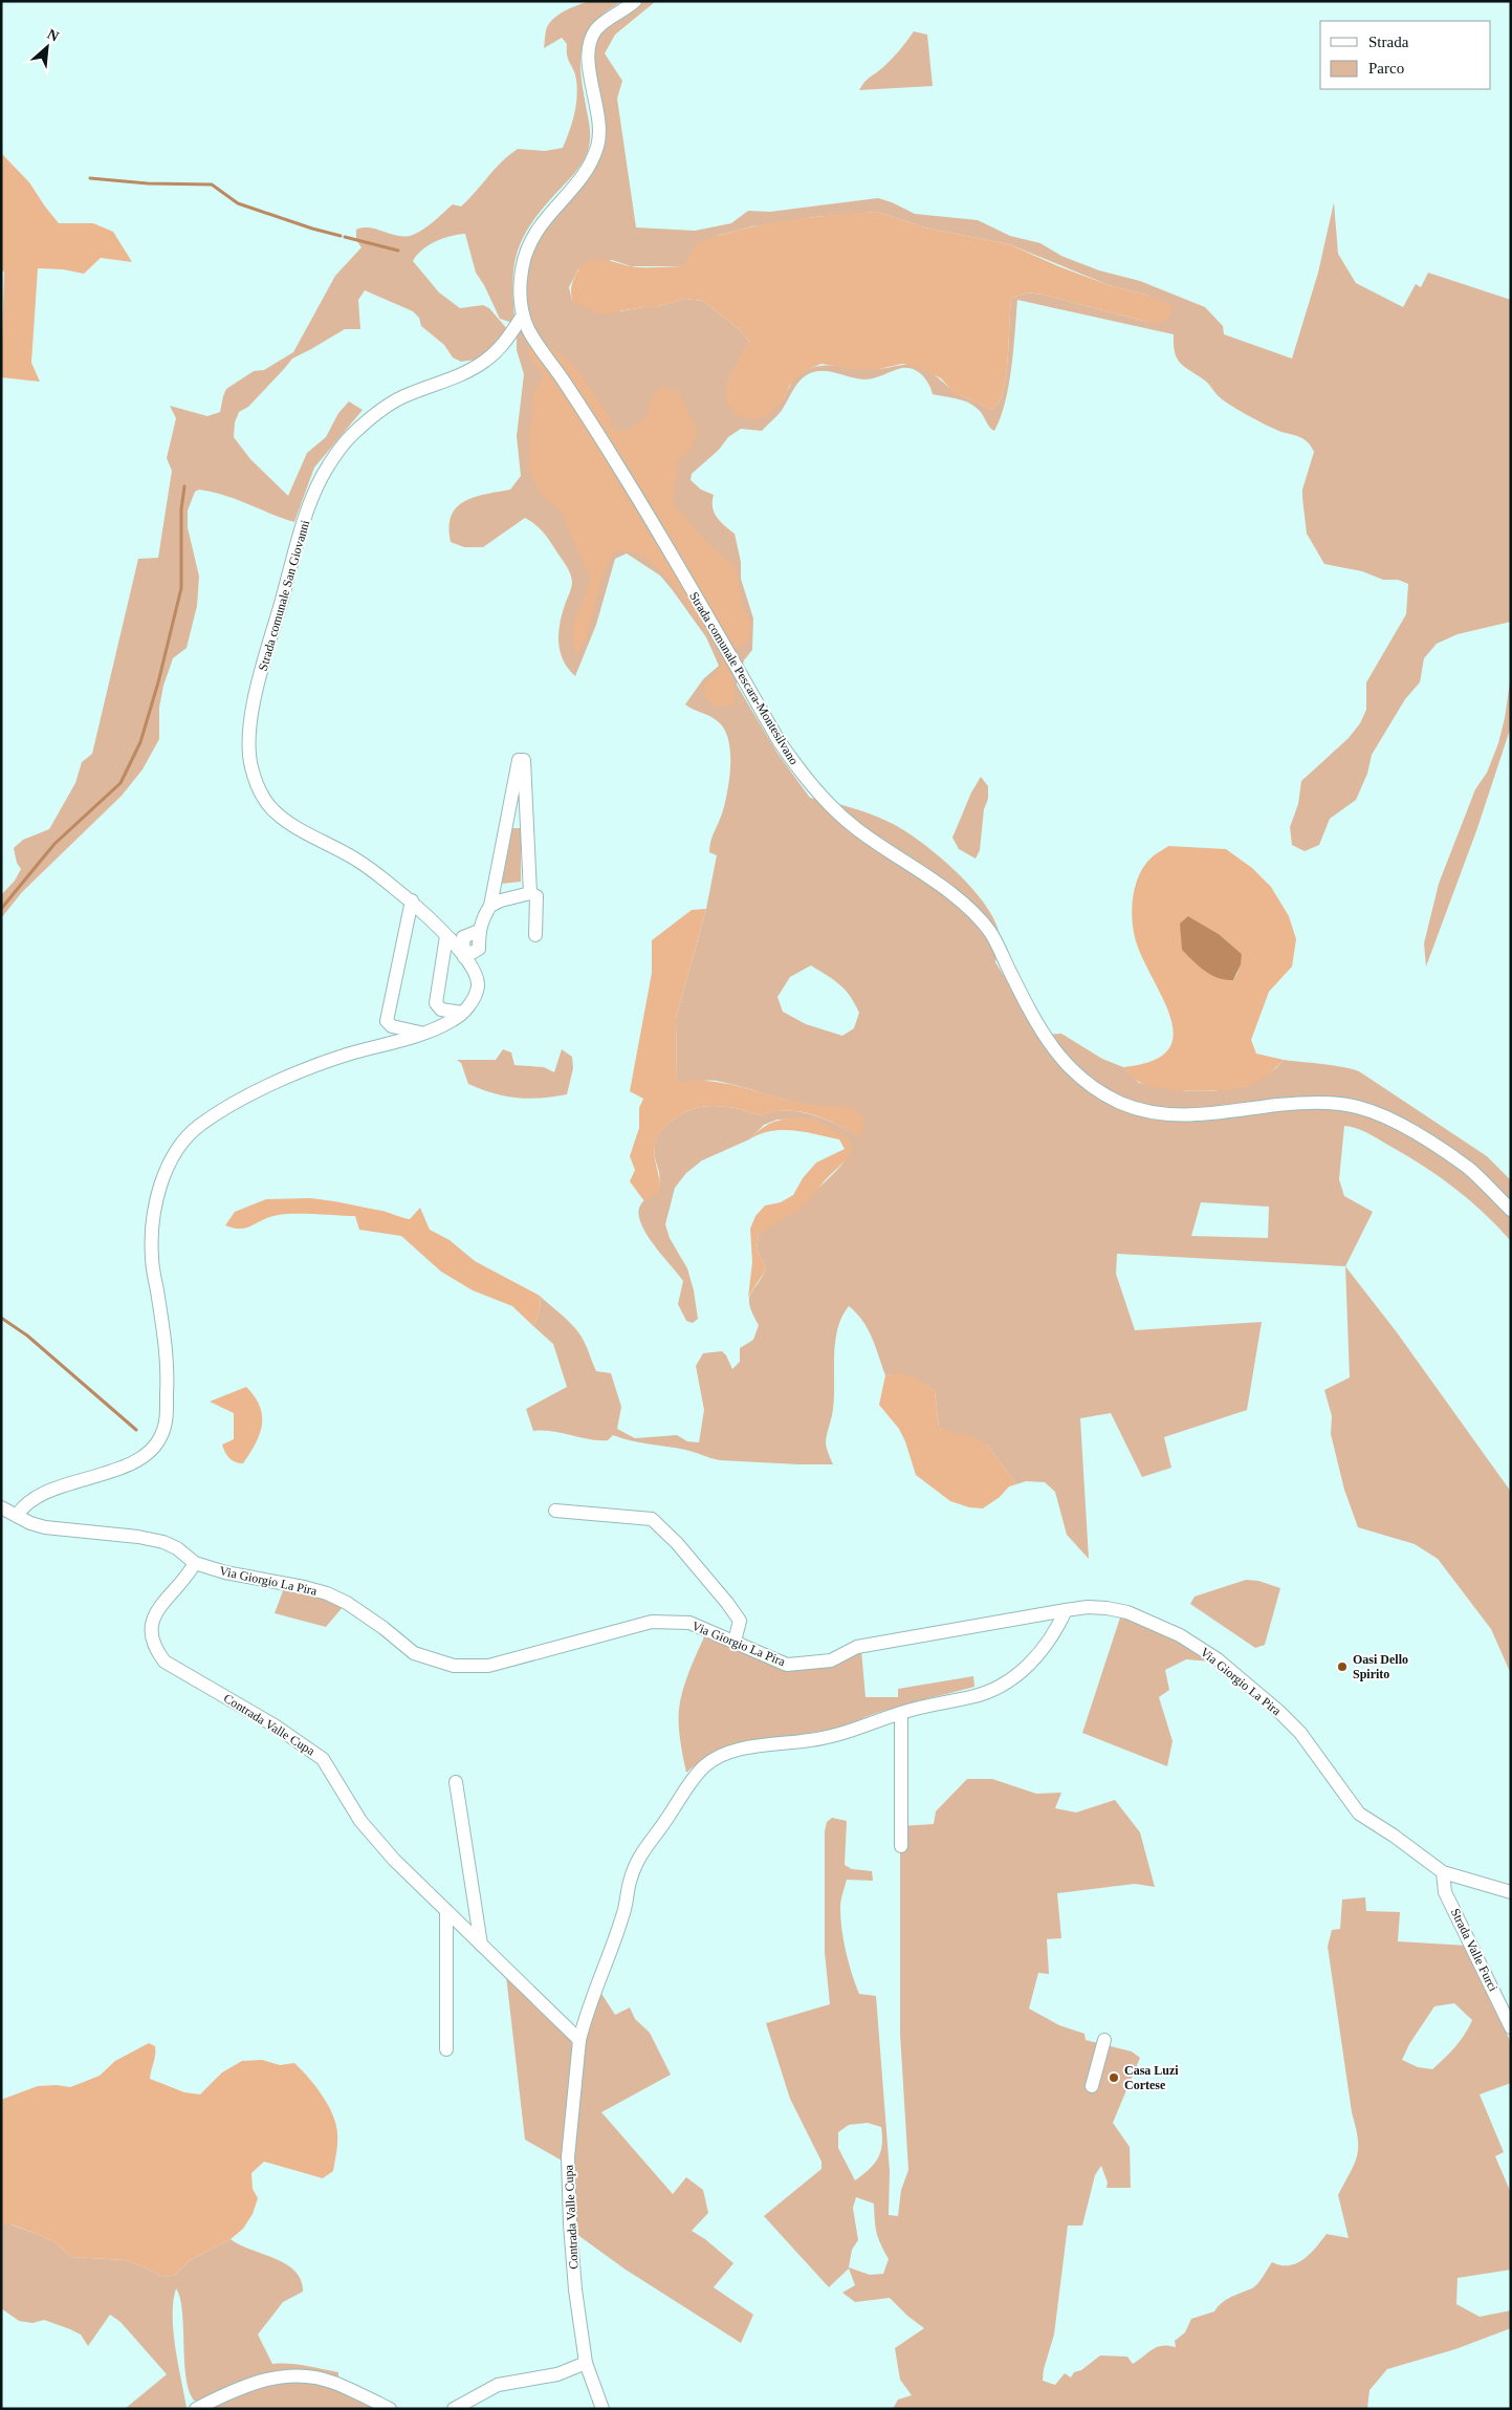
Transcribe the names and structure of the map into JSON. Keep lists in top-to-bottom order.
{
  "streets": {
    "street": [
      "Strada comunale San Giovanni",
      "Strada comunale Pescara-Montesilvano",
      "Via Giorgio La Pira",
      "Contrada Valle Cupa",
      "Strada Valle Furci"
    ]
  },
  "crossings": [
    ["Strada comunale San Giovanni", "Strada comunale Pescara-Montesilvano"],
    ["Strada comunale San Giovanni", "Via Giorgio La Pira"],
    ["Via Giorgio La Pira", "Contrada Valle Cupa"],
    ["Via Giorgio La Pira", "Strada Valle Furci"]
  ],
  "places": ["Oasi Dello Spirito", "Casa Luzi Cortese"],
  "legend": ["Strada", "Parco"],
  "north": "top right"
}
